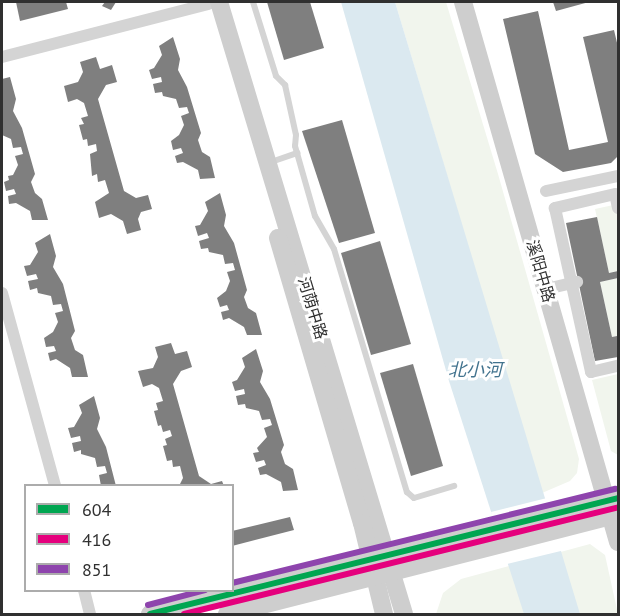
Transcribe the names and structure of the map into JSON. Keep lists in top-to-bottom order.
{
  "streets": {
    "street": ["溪阳中路", "河荫中路"]
  },
  "water": ["北小河"],
  "lines": ["transit line 851", "transit line 604", "transit line 416"],
  "legend": ["604", "416", "851"]
}
